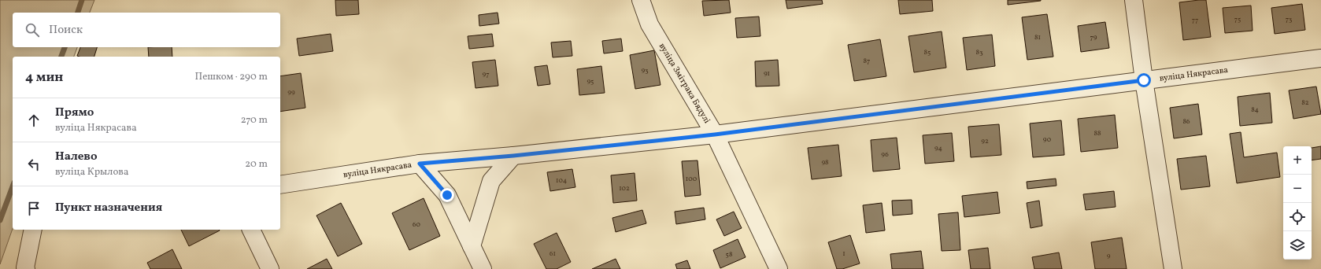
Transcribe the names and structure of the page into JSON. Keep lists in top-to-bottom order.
{
  "streets": {
    "street": ["вуліца Някрасава", "вуліца Змітрака Бядулі"]
  },
  "crossings": [
    ["вуліца Някрасава", "вуліца Змітрака Бядулі"]
  ],
  "house_numbers": [
    "75",
    "73",
    "77",
    "81",
    "79",
    "85",
    "83",
    "87",
    "93",
    "91",
    "97",
    "95",
    "99",
    "82",
    "84",
    "86",
    "88",
    "90",
    "92",
    "94",
    "96",
    "98",
    "100",
    "104",
    "102",
    "60",
    "61",
    "1",
    "58",
    "9"
  ],
  "page": {
    "search": "Поиск",
    "heading": ["4 мин", "Пешком · 290 m"],
    "list": [
      ["Прямо", "вуліца Някрасава", "270 m"],
      ["Налево", "вуліца Крылова", "20 m"],
      "Пункт назначения"
    ],
    "map_buttons": ["+", "−"]
  }
}
